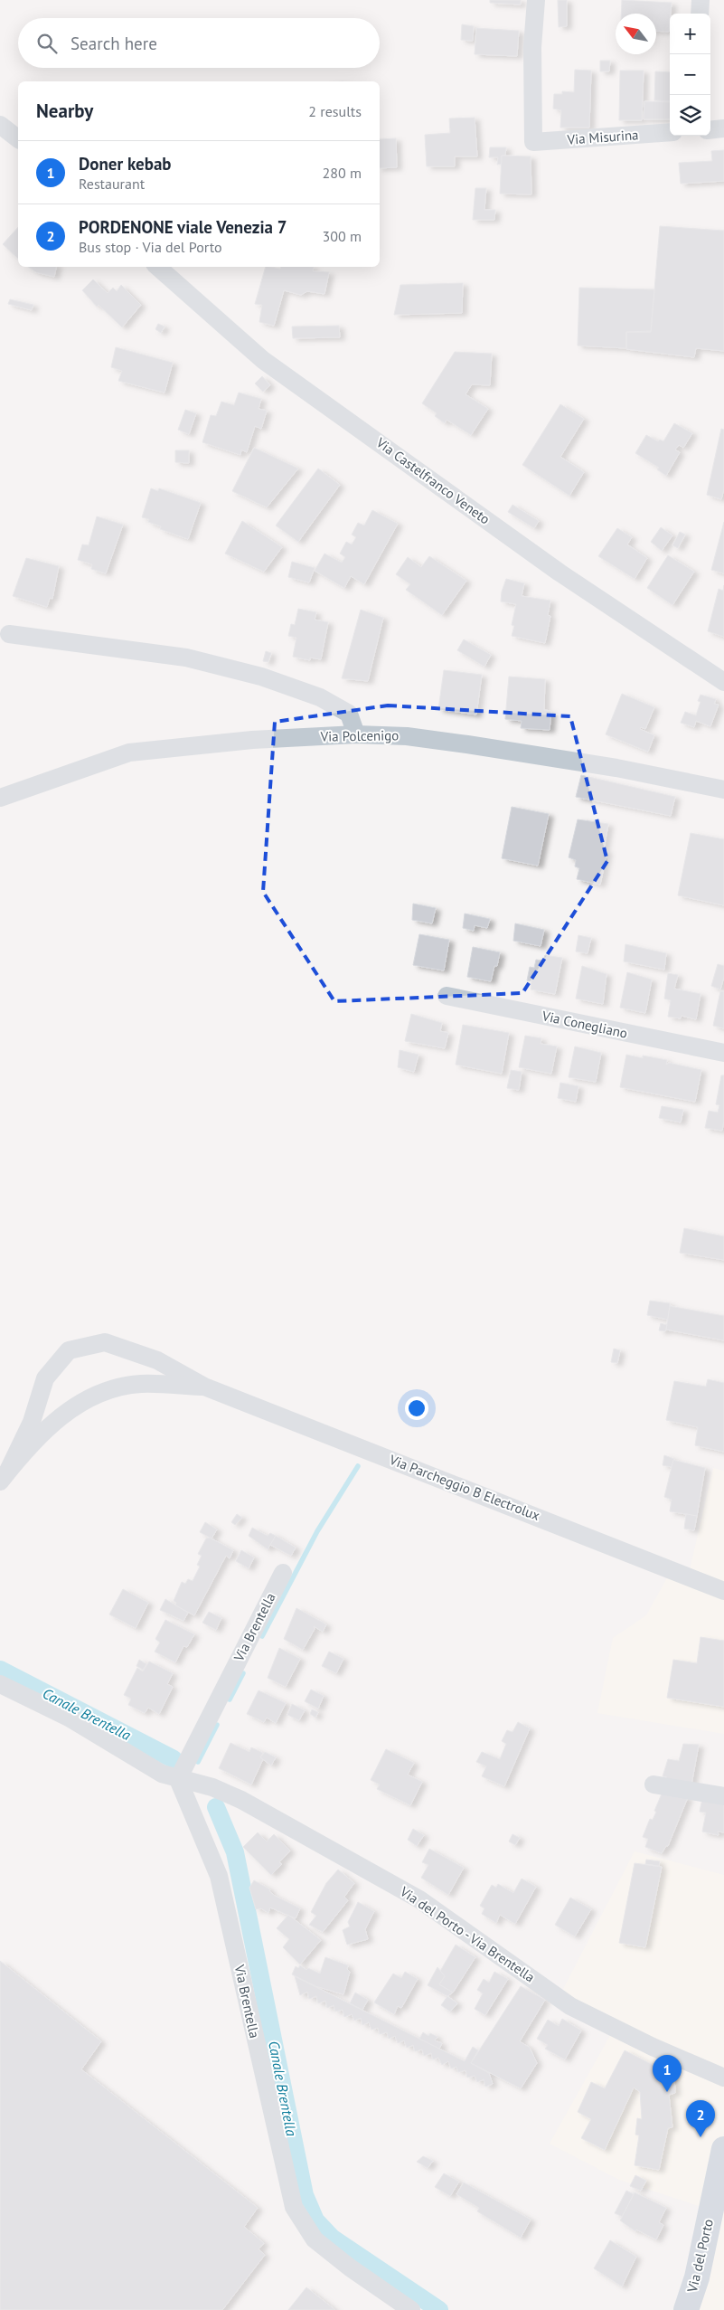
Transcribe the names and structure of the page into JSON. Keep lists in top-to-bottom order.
{
  "streets": {
    "main road": ["Via del Porto"],
    "street": [
      "Via Misurina",
      "Via Castelfranco Veneto",
      "Via Polcenigo",
      "Via Conegliano",
      "Via Parcheggio B Electrolux",
      "Via Brentella",
      "Via del Porto - Via Brentella"
    ]
  },
  "crossings": [
    ["Via Brentella", "Via del Porto - Via Brentella"]
  ],
  "water": ["Canale Brentella"],
  "north": "top left",
  "page": {
    "map_buttons": ["+", "−"],
    "search": "Search here",
    "heading": ["Nearby", "2 results"],
    "list": [
      {
        "mark": "1",
        "name": "Doner kebab",
        "note": "Restaurant",
        "value": "280 m"
      },
      {
        "mark": "2",
        "name": "PORDENONE viale Venezia 7",
        "note": "Bus stop · Via del Porto",
        "value": "300 m"
      }
    ],
    "pins": ["1", "2"]
  }
}
